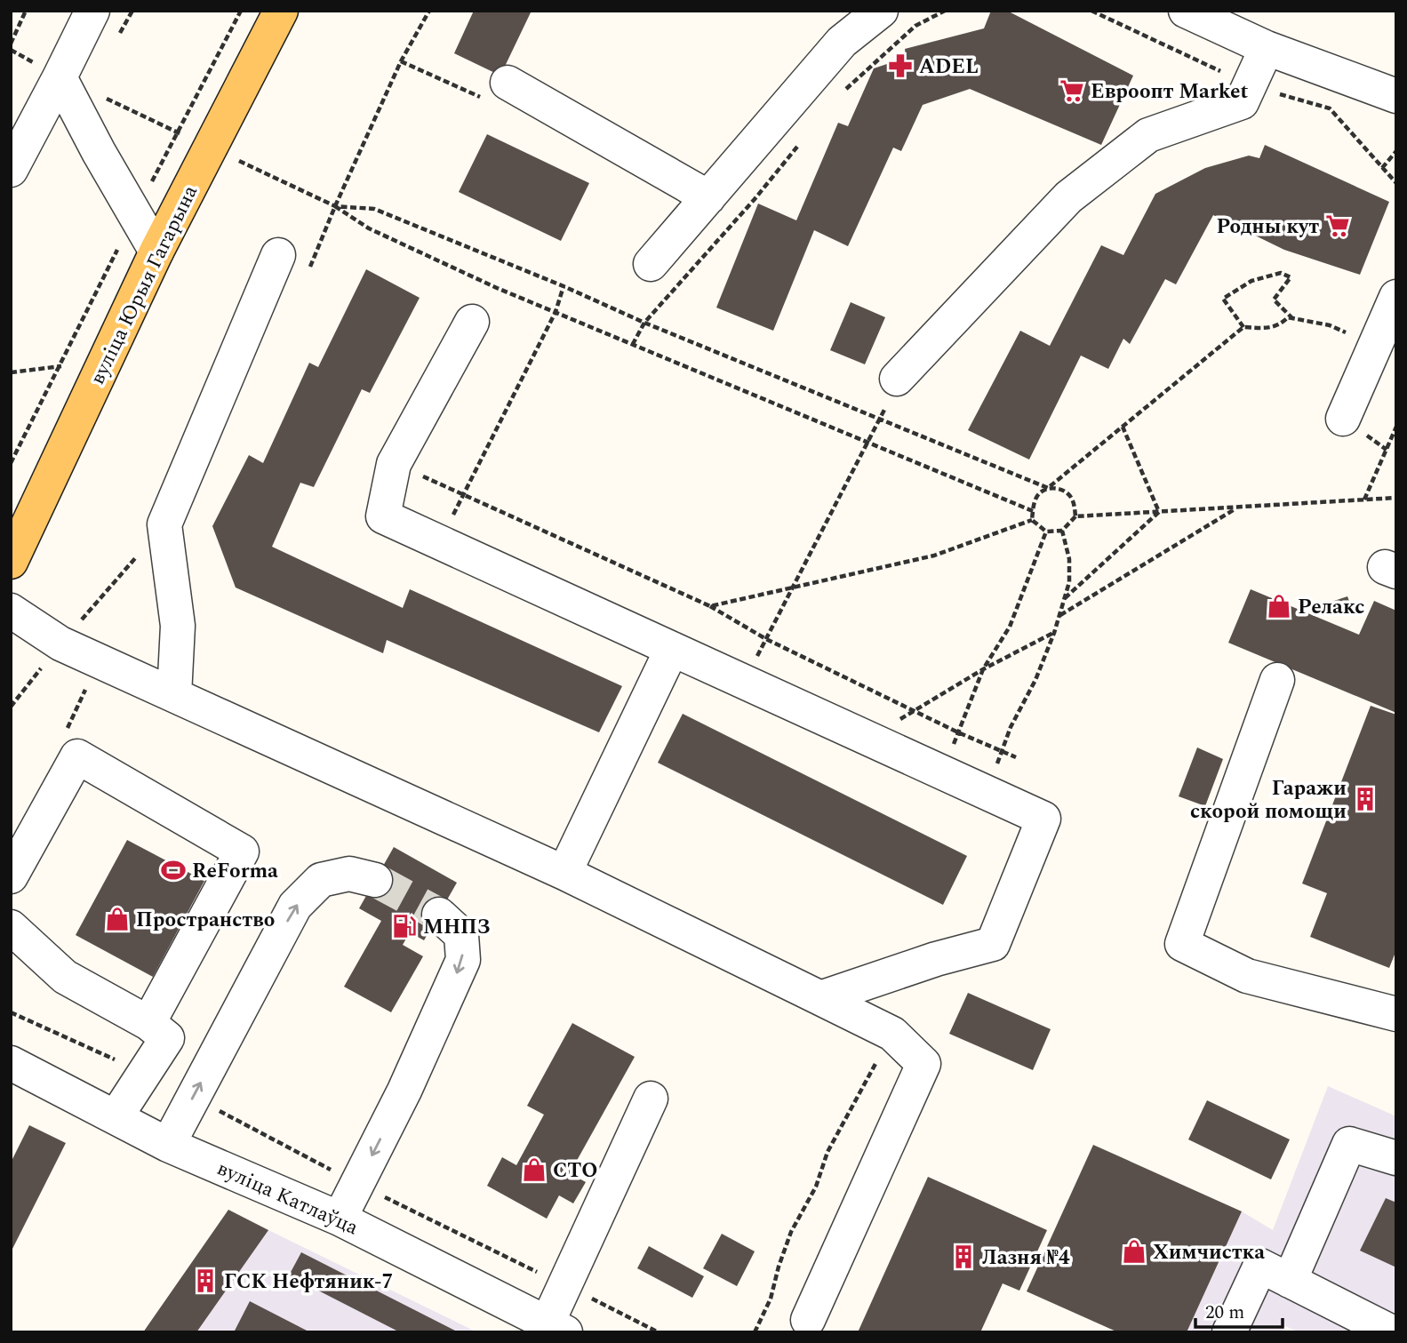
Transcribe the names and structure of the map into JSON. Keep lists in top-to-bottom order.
{
  "streets": {
    "main road": ["вуліца Юрыя Гагарына"],
    "street": ["вуліца Катлаўца"]
  },
  "places": {
    "pharmacy": ["ADEL"],
    "supermarket": ["Евроопт Market", "Родны кут"],
    "shop": [
      "Релакс",
      "Пространство",
      "СТО",
      "Химчистка"
    ],
    "building": ["Гаражи скорой помощи", "Лазня №4", "ГСК Нефтяник-7"],
    "sports": ["ReForma"],
    "fuel station": ["МНПЗ"]
  },
  "scale_bar": "20 m"
}
